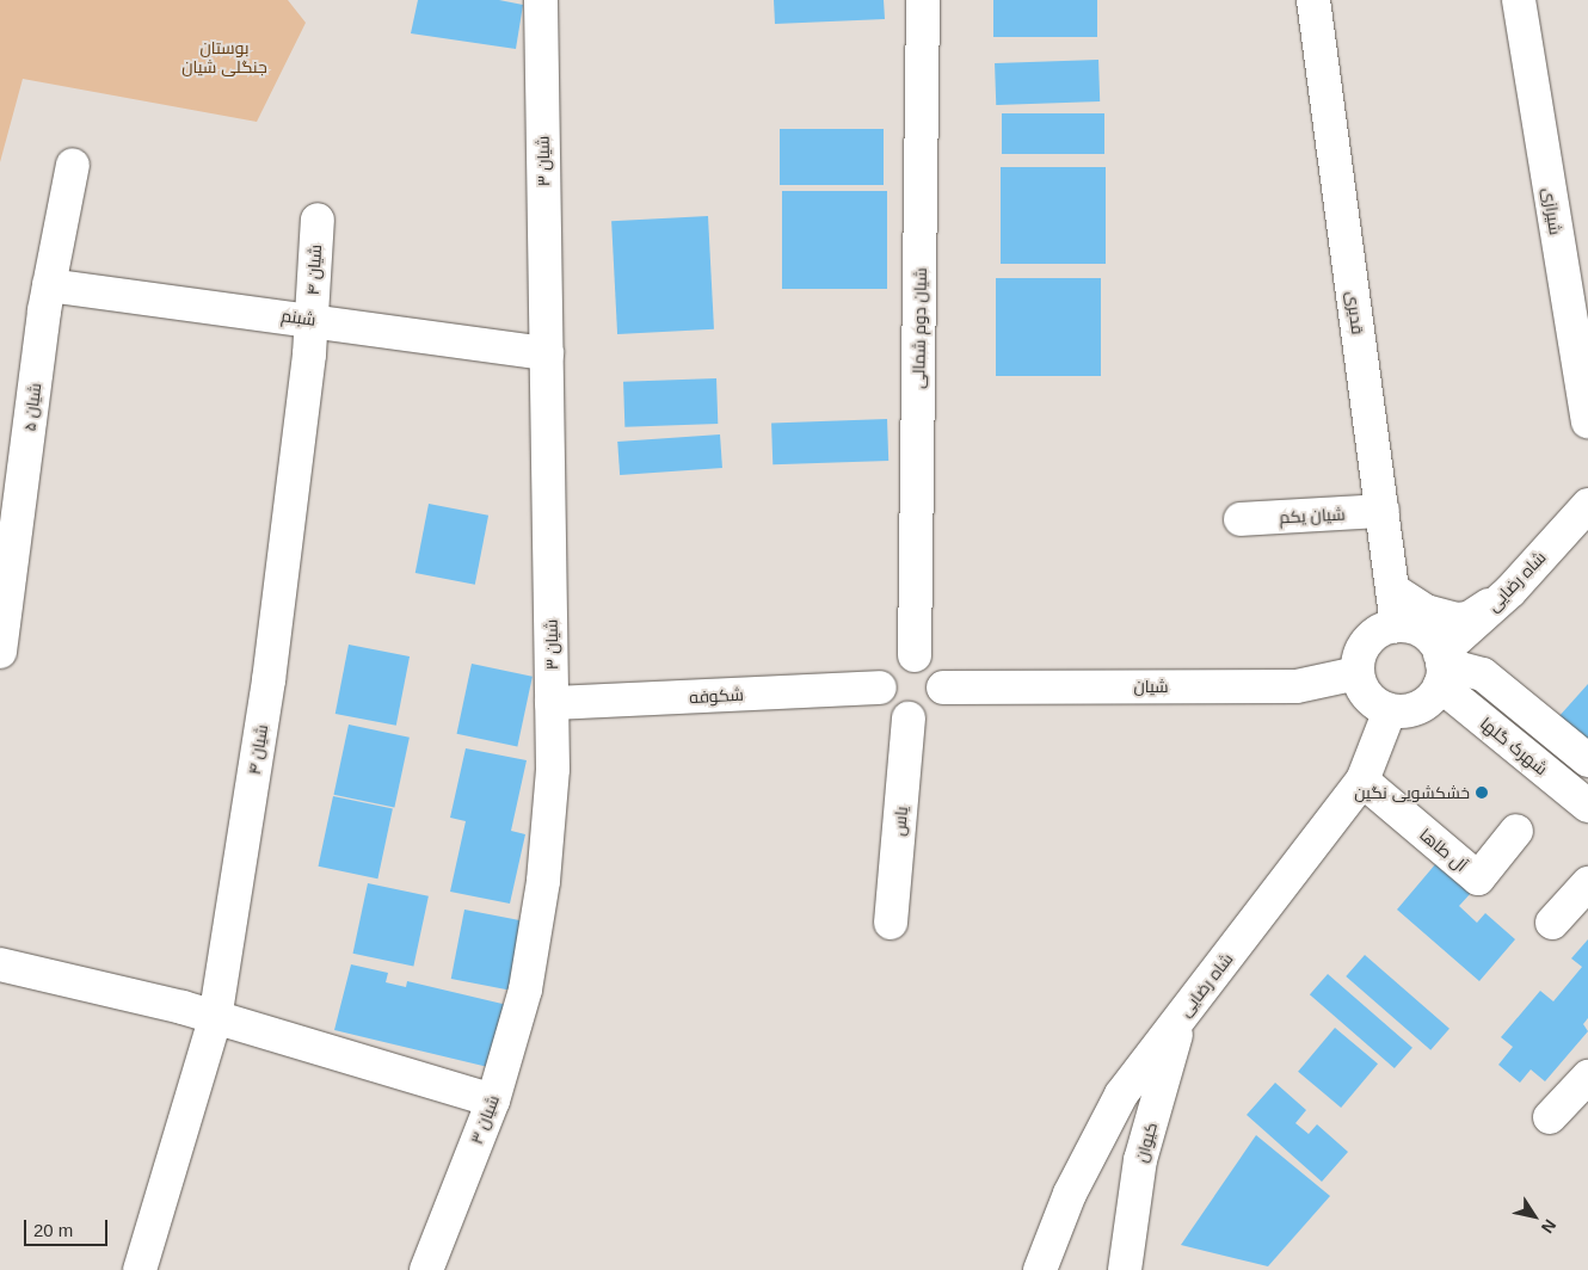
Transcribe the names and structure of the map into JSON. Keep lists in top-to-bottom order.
{
  "streets": {
    "street": [
      "شیان ۳",
      "شیرازی",
      "شیان ۴",
      "قدیری",
      "شبنم",
      "شیان دوم شمالی",
      "شیان ۵",
      "شیان یکم",
      "شاه رضایی",
      "شیان",
      "شکوفه",
      "شهرک گلها",
      "یاس",
      "آل طاها",
      "کیوان"
    ]
  },
  "crossings": [
    ["شیان ۳", "شبنم"],
    ["شیان ۳", "شکوفه"],
    ["شیان ۴", "شبنم"],
    ["قدیری", "شیان یکم"],
    ["قدیری", "شاه رضایی"],
    ["قدیری", "شیان"],
    ["قدیری", "شهرک گلها"],
    ["شبنم", "شیان ۵"],
    ["شیان دوم شمالی", "شیان"],
    ["شیان دوم شمالی", "شکوفه"],
    ["شیان دوم شمالی", "یاس"],
    ["شاه رضایی", "شیان"],
    ["شاه رضایی", "شهرک گلها"],
    ["شاه رضایی", "آل طاها"],
    ["شاه رضایی", "کیوان"],
    ["شیان", "شکوفه"],
    ["شیان", "شهرک گلها"],
    ["شیان", "یاس"],
    ["شکوفه", "یاس"]
  ],
  "parks": ["بوستان جنگلی شیان"],
  "places": ["خشکشویی نگین"],
  "scale_bar": "20 m",
  "north": "bottom right"
}
